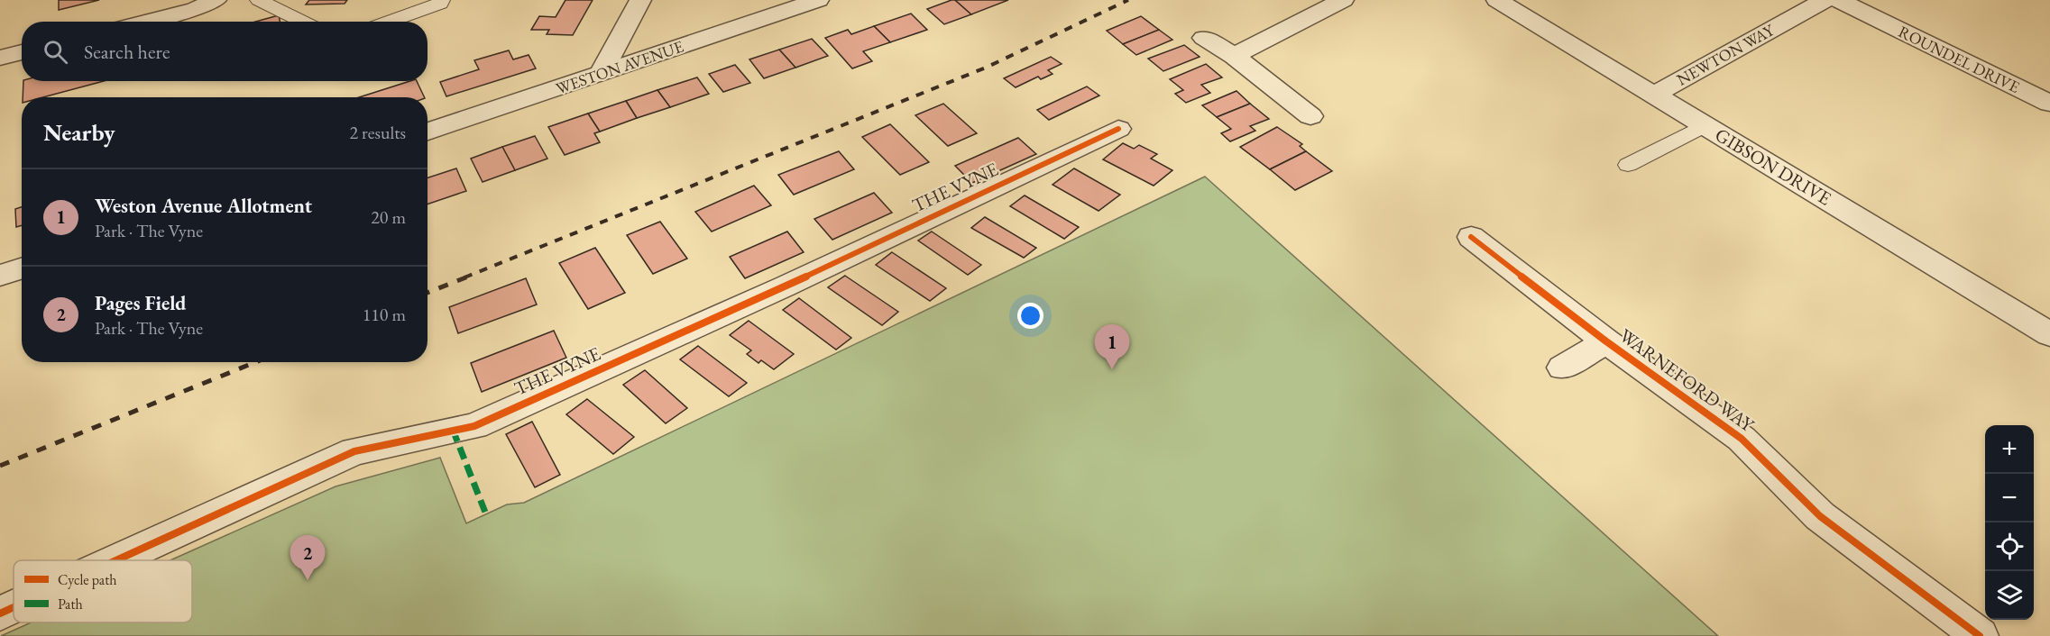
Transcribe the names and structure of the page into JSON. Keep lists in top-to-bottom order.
{
  "streets": {
    "street": [
      "NEWTON WAY",
      "ROUNDEL DRIVE",
      "WESTON AVENUE",
      "GIBSON DRIVE",
      "THE VYNE",
      "WARNEFORD WAY"
    ]
  },
  "crossings": [
    ["NEWTON WAY", "GIBSON DRIVE"]
  ],
  "legend": ["Cycle path", "Path"],
  "page": {
    "search": "Search here",
    "heading": ["Nearby", "2 results"],
    "list": [
      {
        "mark": "1",
        "name": "Weston Avenue Allotment",
        "note": "Park · The Vyne",
        "value": "20 m"
      },
      {
        "mark": "2",
        "name": "Pages Field",
        "note": "Park · The Vyne",
        "value": "110 m"
      }
    ],
    "pins": ["1", "2"],
    "map_buttons": ["+", "−"]
  }
}
